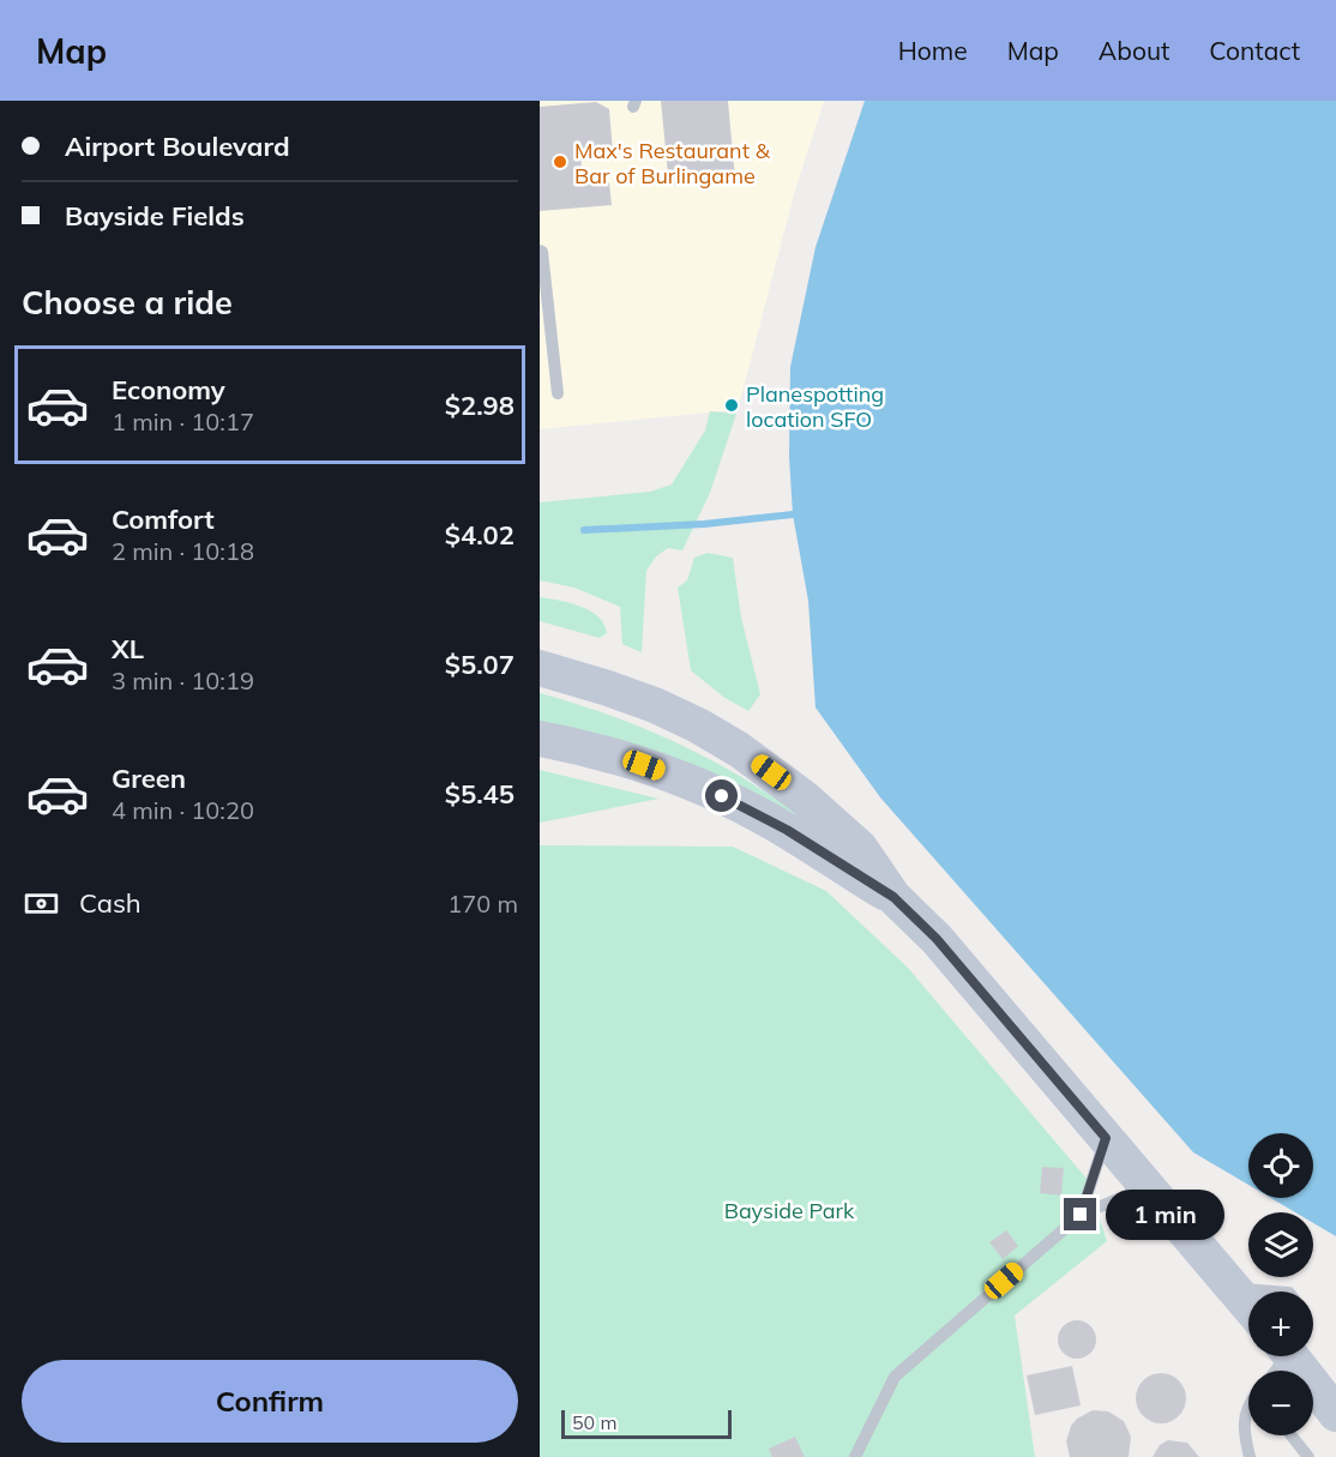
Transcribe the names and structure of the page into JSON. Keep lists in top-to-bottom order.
{
  "parks": ["Bayside Park"],
  "places": ["Max's Restaurant & Bar of Burlingame", "Planespotting location SFO"],
  "scale_bar": "50 m",
  "page": {
    "header": "Map",
    "nav": [
      "Home",
      "Map",
      "About",
      "Contact"
    ],
    "banner": ["Airport Boulevard", "Bayside Fields"],
    "heading": "Choose a ride",
    "list": [
      {
        "name": "Economy",
        "note": "1 min · 10:17",
        "value": "$2.98"
      },
      {
        "name": "Comfort",
        "note": "2 min · 10:18",
        "value": "$4.02"
      },
      {
        "name": "XL",
        "note": "3 min · 10:19",
        "value": "$5.07"
      },
      {
        "name": "Green",
        "note": "4 min · 10:20",
        "value": "$5.45"
      }
    ],
    "pay": ["Cash", "170 m"],
    "map_buttons": ["+", "−"],
    "bubble": "1 min",
    "buttons": "Confirm",
    "scale": "50 m"
  }
}
